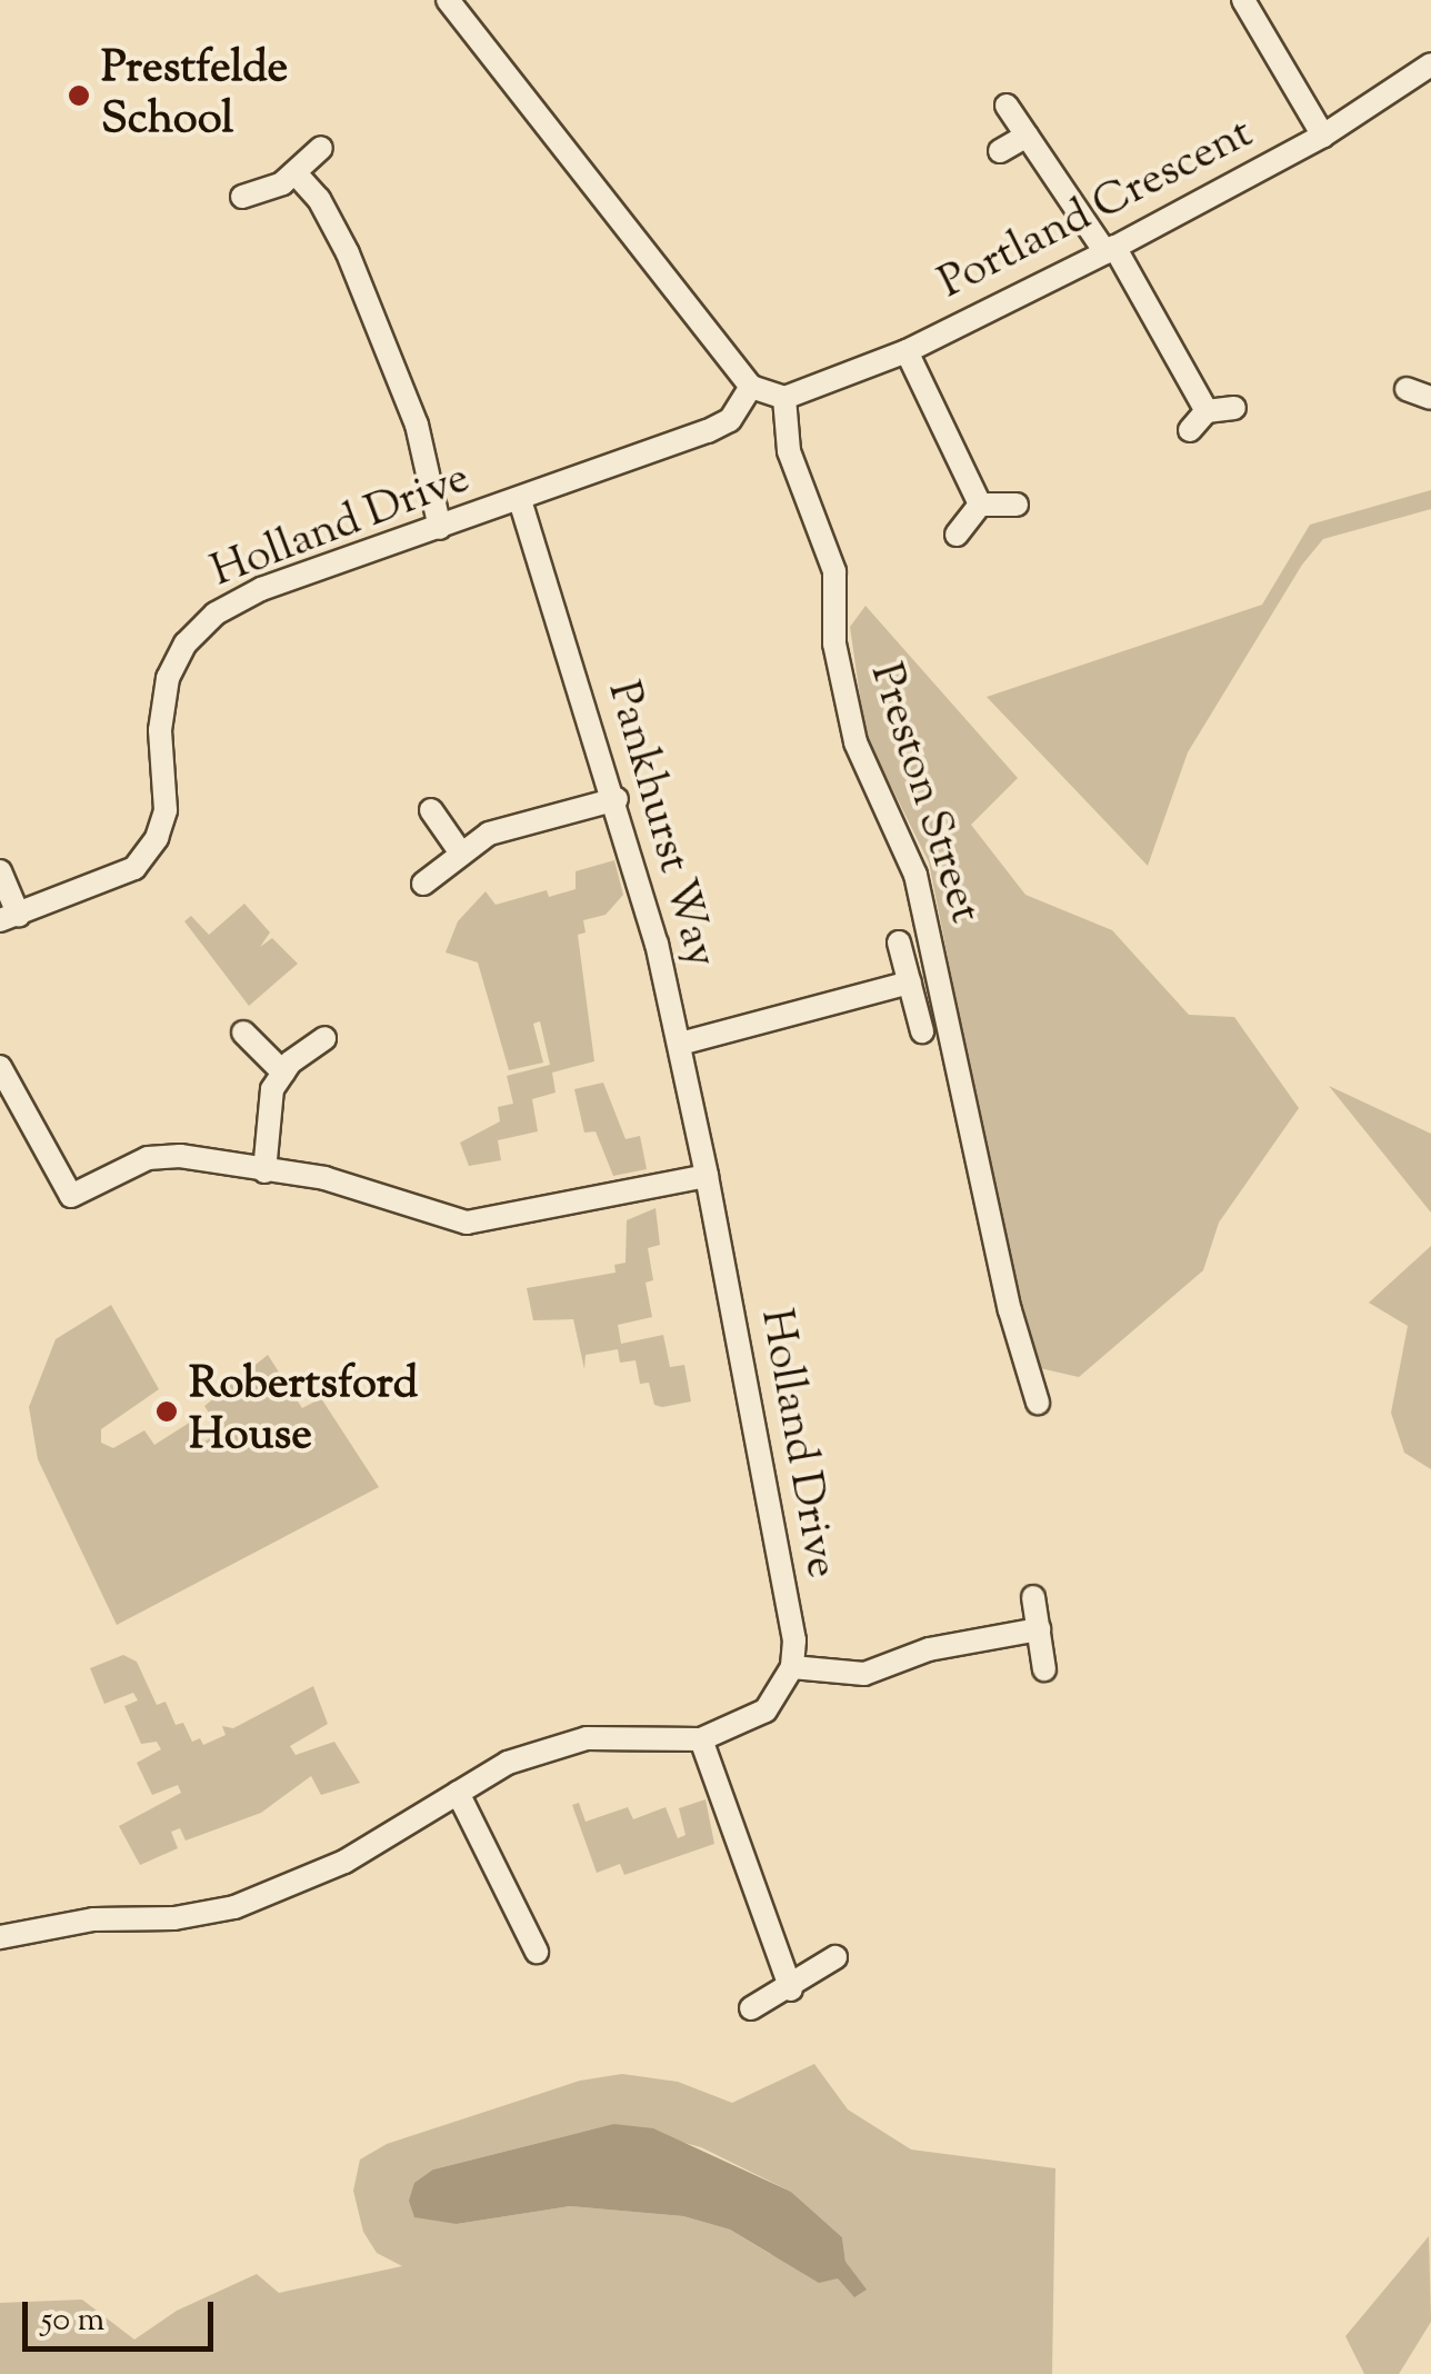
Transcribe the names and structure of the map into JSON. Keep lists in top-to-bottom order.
{
  "streets": {
    "street": [
      "Portland Crescent",
      "Holland Drive",
      "Preston Street",
      "Pankhurst Way"
    ]
  },
  "crossings": [
    ["Portland Crescent", "Preston Street"],
    ["Holland Drive", "Pankhurst Way"]
  ],
  "places": ["Prestfelde School", "Robertsford House"],
  "scale_bar": "50 m"
}
